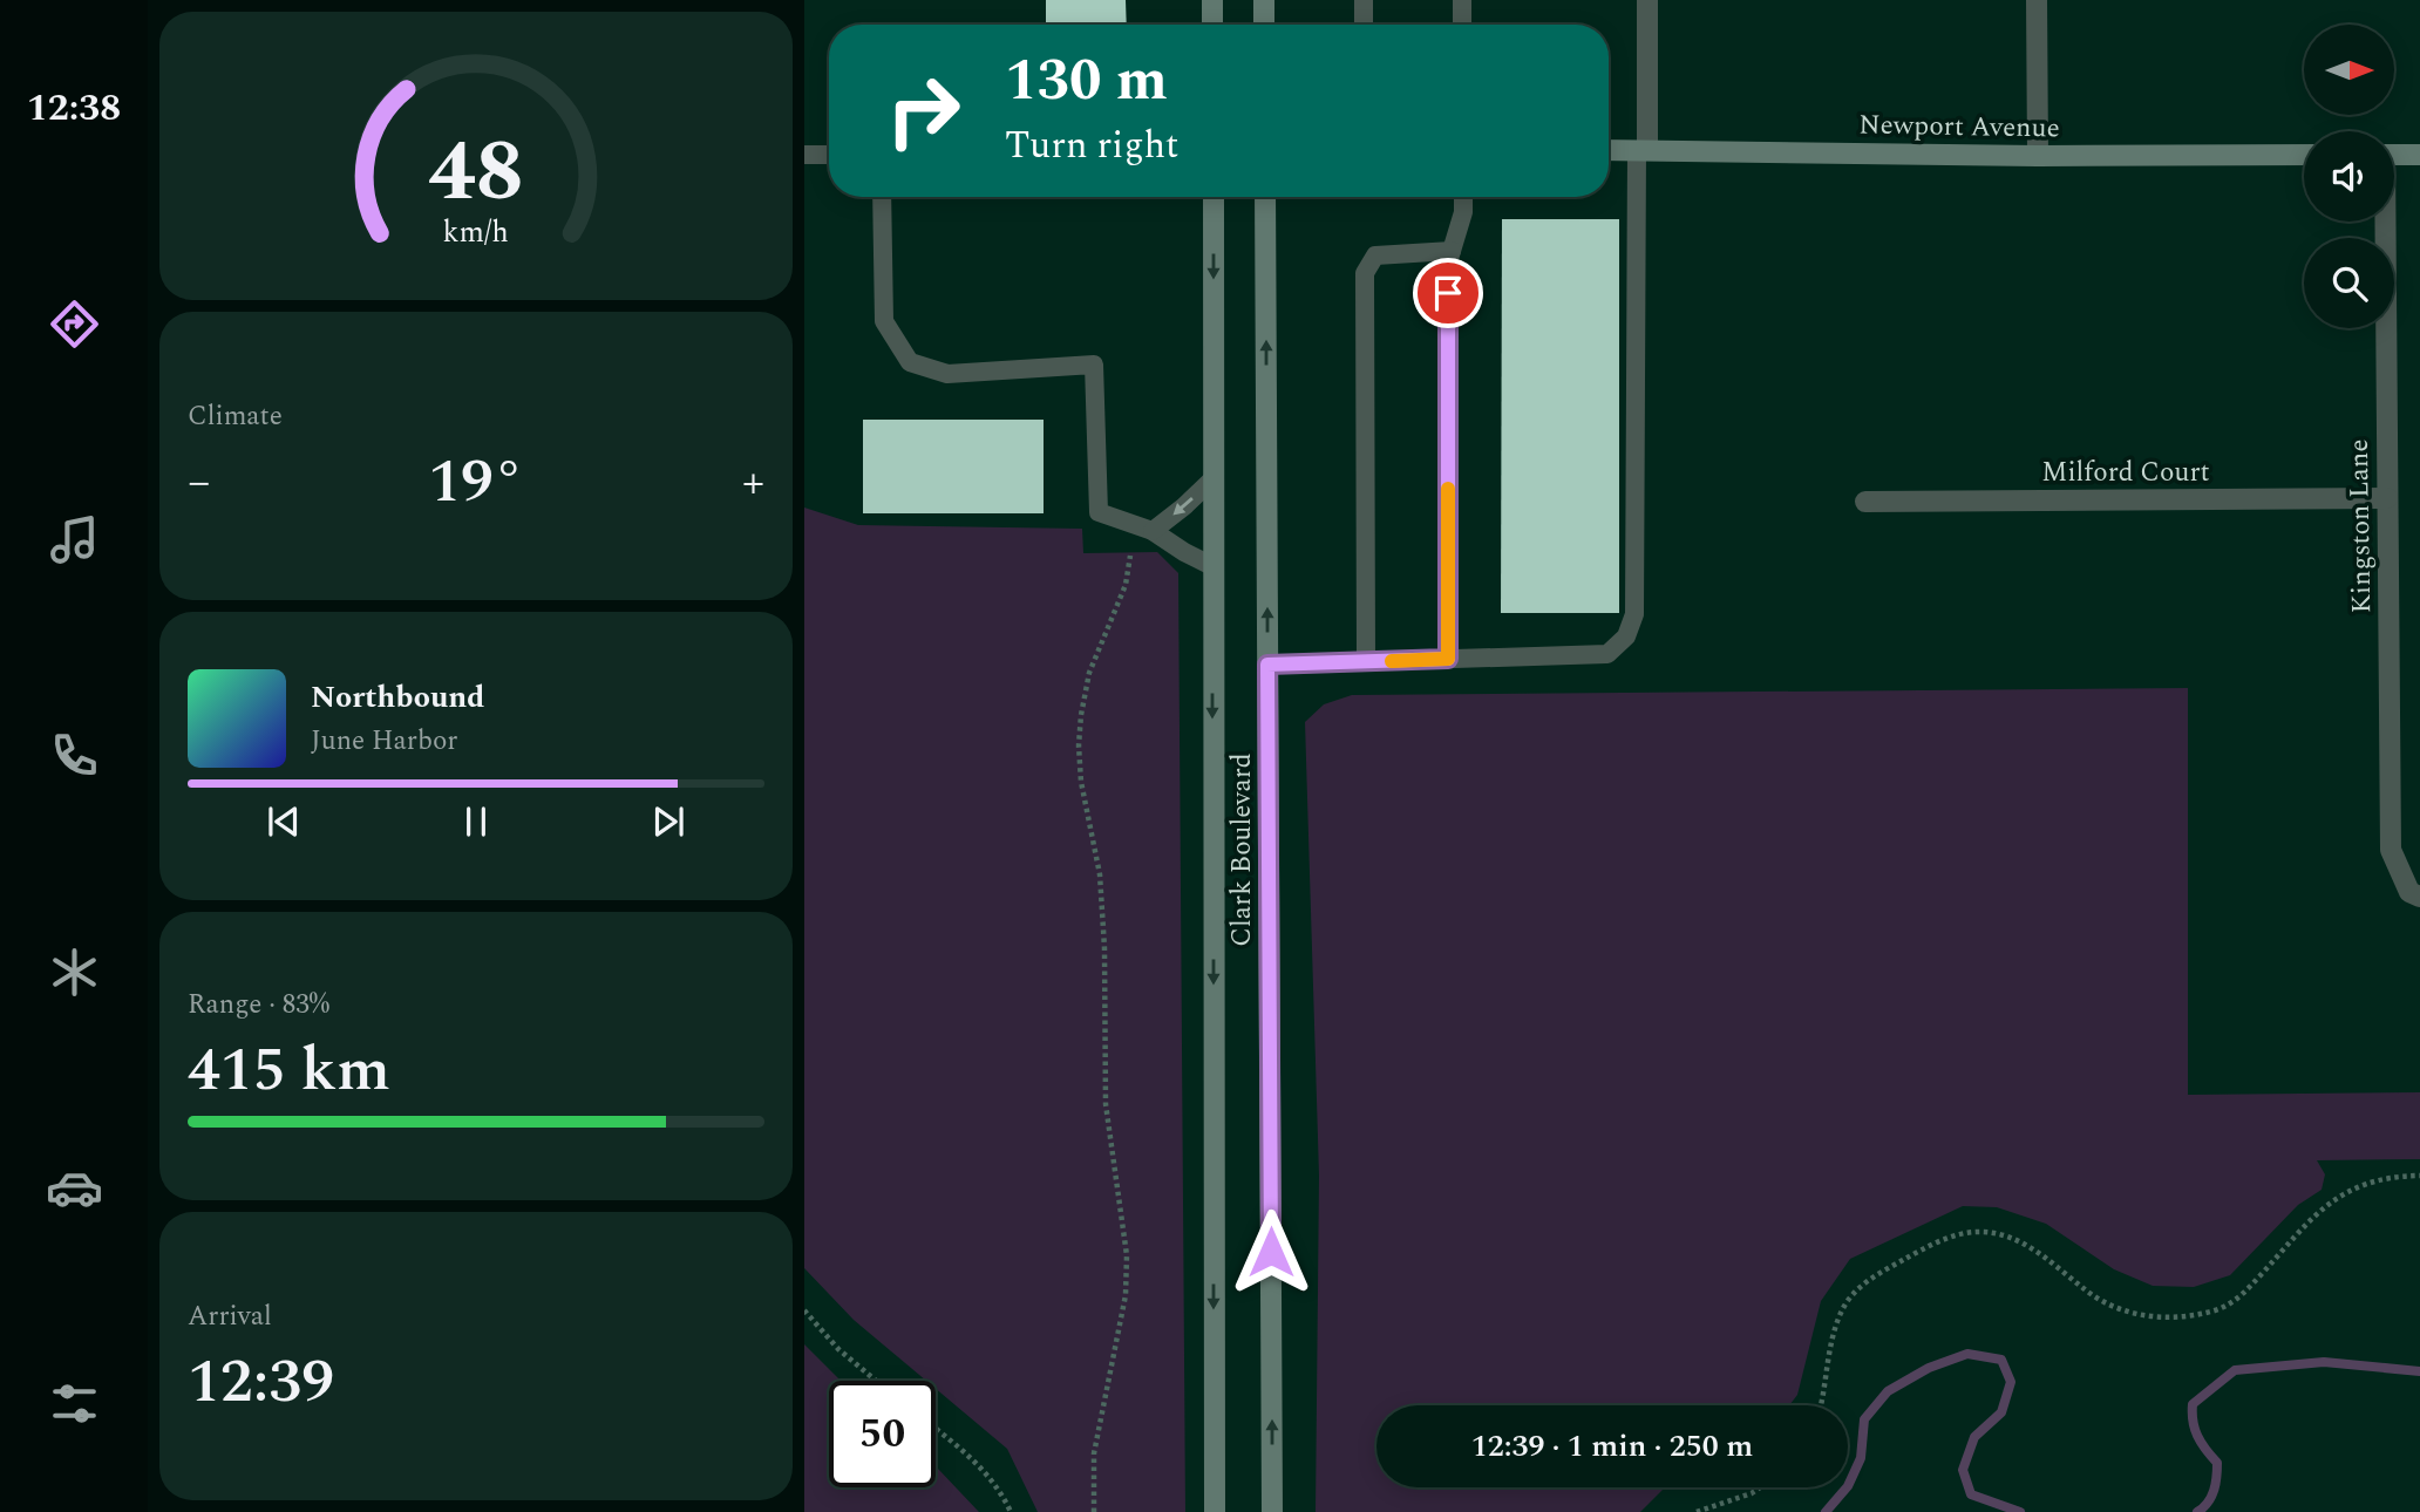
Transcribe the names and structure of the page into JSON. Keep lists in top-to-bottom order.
{
  "streets": {
    "main road": ["Newport Avenue", "Clark Boulevard"],
    "street": ["Milford Court", "Kingston Lane"]
  },
  "crossings": [
    ["Milford Court", "Kingston Lane"]
  ],
  "north": "right",
  "page": {
    "tabs": "12:38",
    "turn": ["130 m", "Turn right"],
    "tile": [
      "Climate",
      ["Range · 83%", "415 km"],
      ["Arrival", "12:39"]
    ],
    "heat": ["−", "19°", "+"],
    "song": ["Northbound", "June Harbor"],
    "limit": "50",
    "trip": "12:39 · 1 min · 250 m",
    "gauge": ["48", "km/h"]
  }
}
